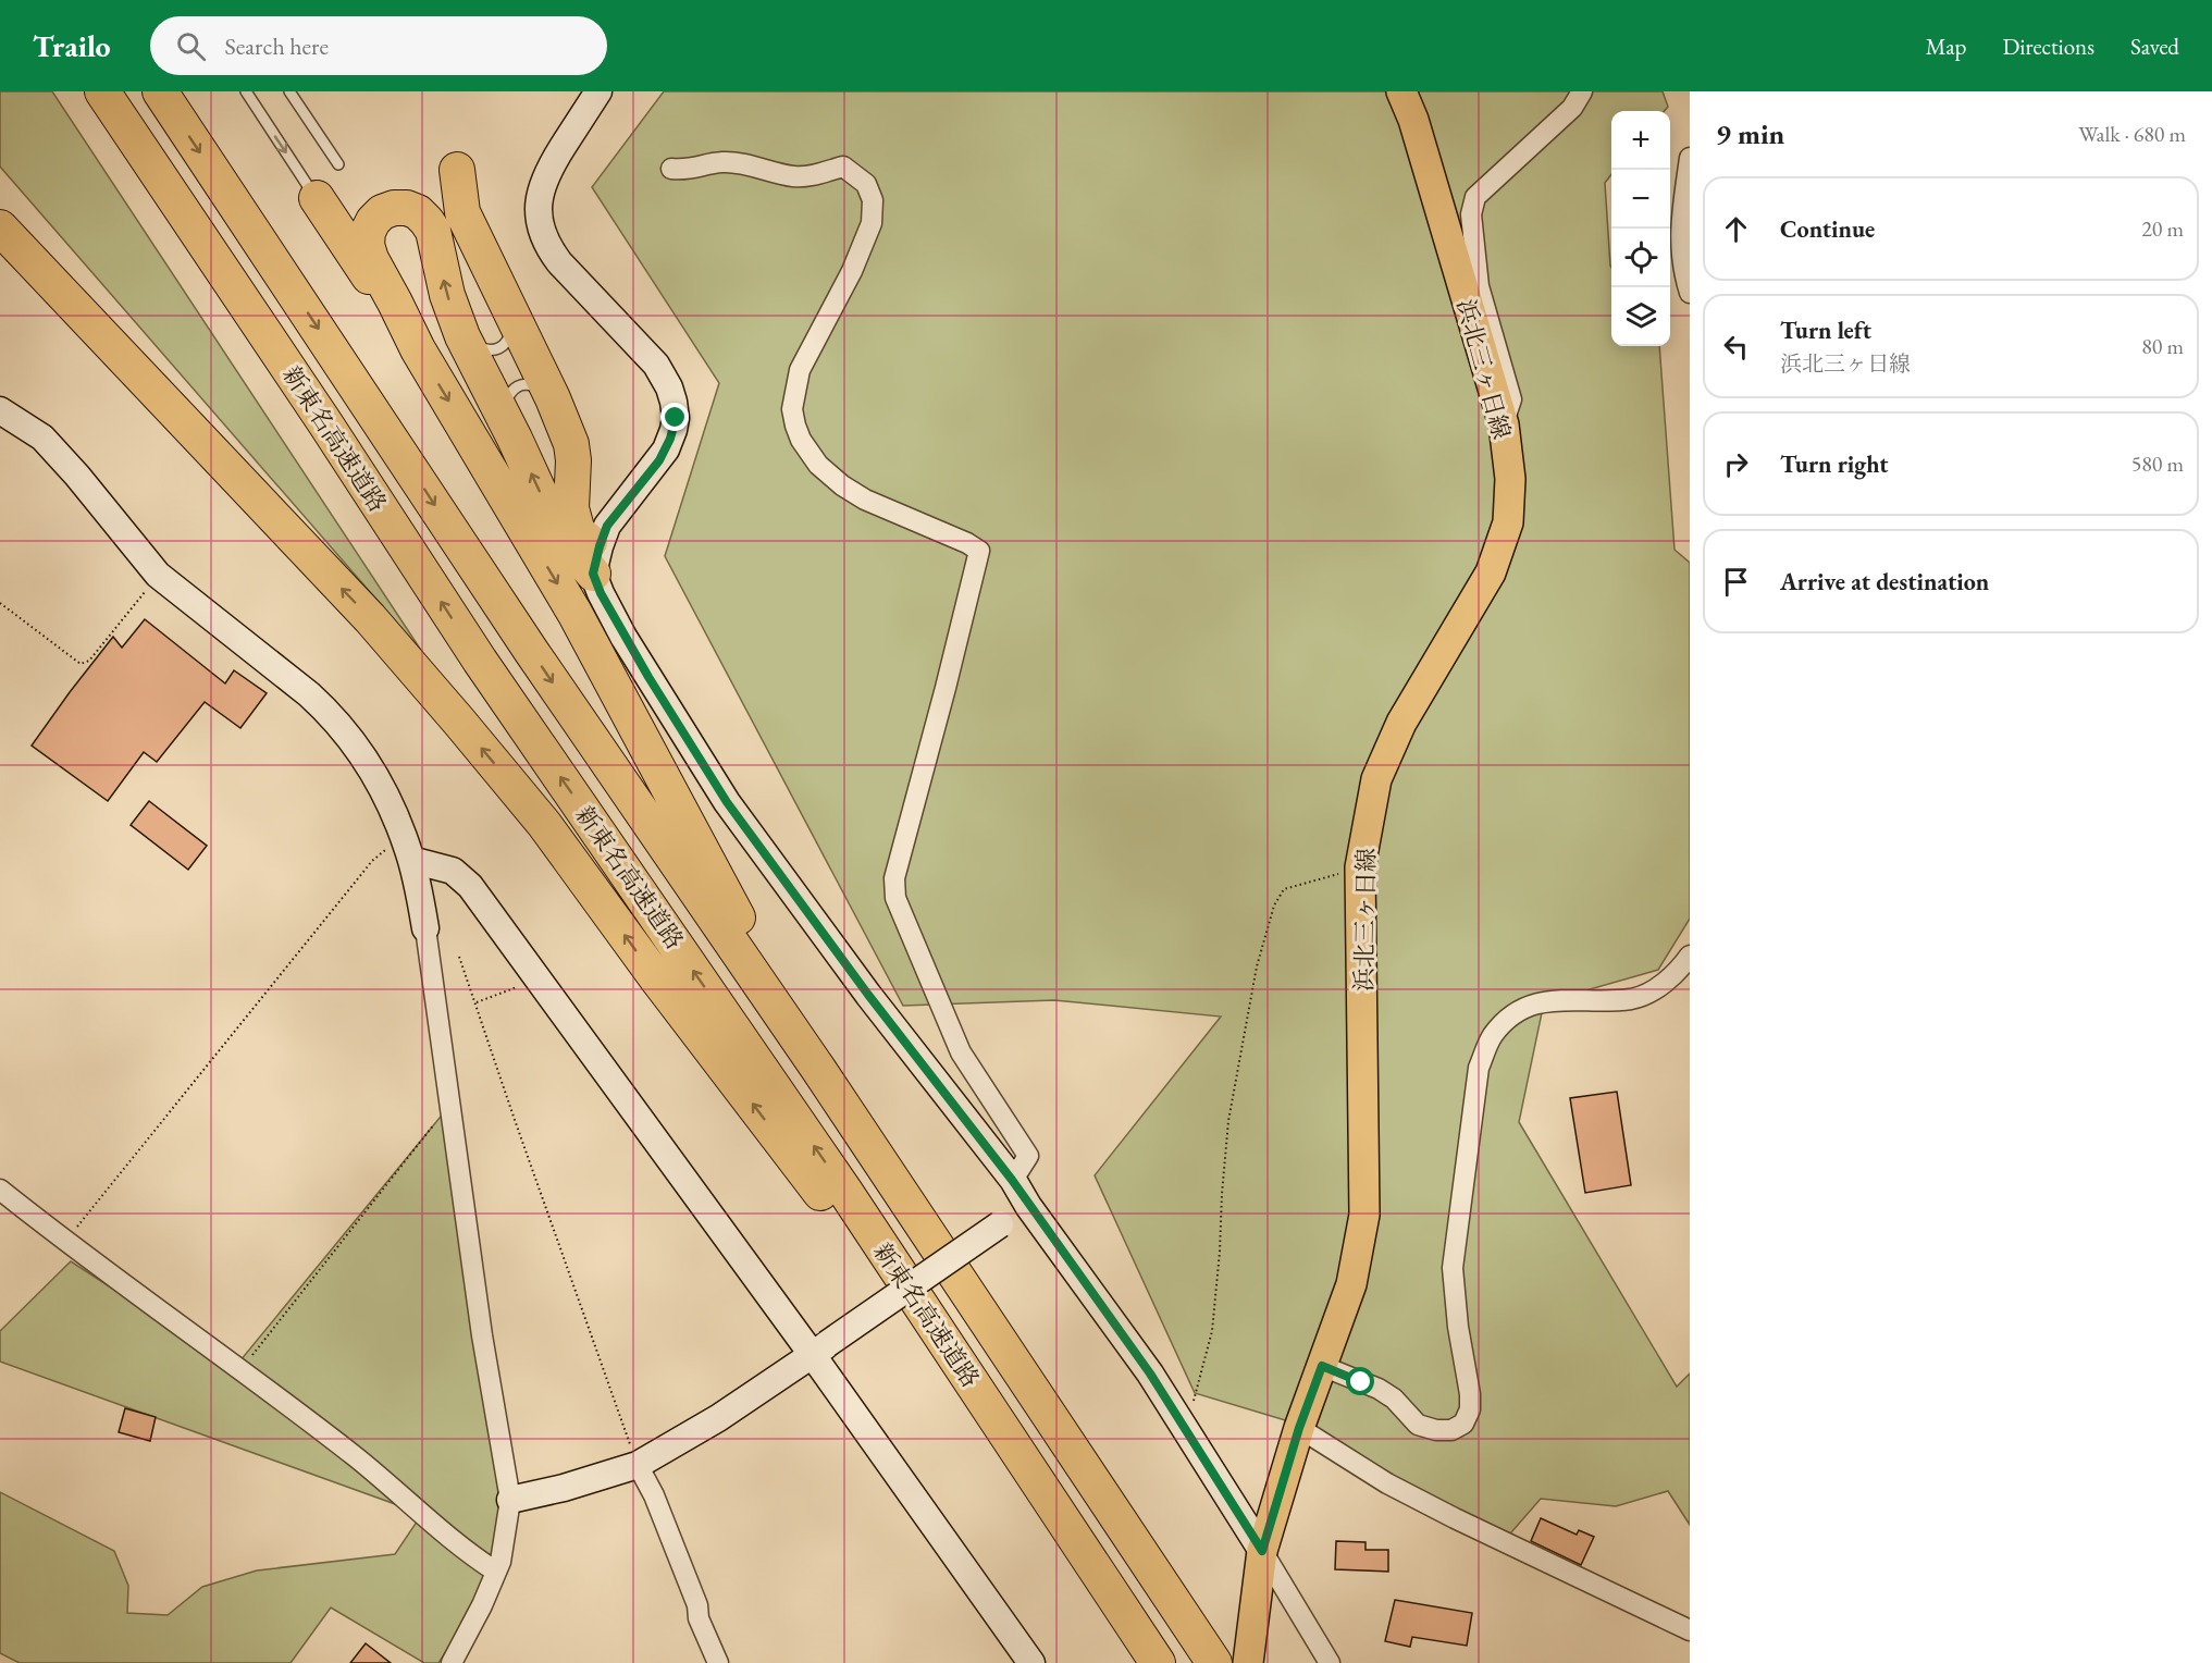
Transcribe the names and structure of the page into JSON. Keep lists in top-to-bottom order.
{
  "streets": {
    "highway": ["新東名高速道路"],
    "main road": ["浜北三ヶ日線"]
  },
  "page": {
    "header": "Trailo",
    "search": "Search here",
    "nav": ["Map", "Directions", "Saved"],
    "heading": ["9 min", "Walk · 680 m"],
    "map_buttons": ["+", "−"],
    "list": [
      ["Continue", "20 m"],
      ["Turn left", "浜北三ヶ日線", "80 m"],
      ["Turn right", "580 m"],
      "Arrive at destination"
    ]
  }
}
